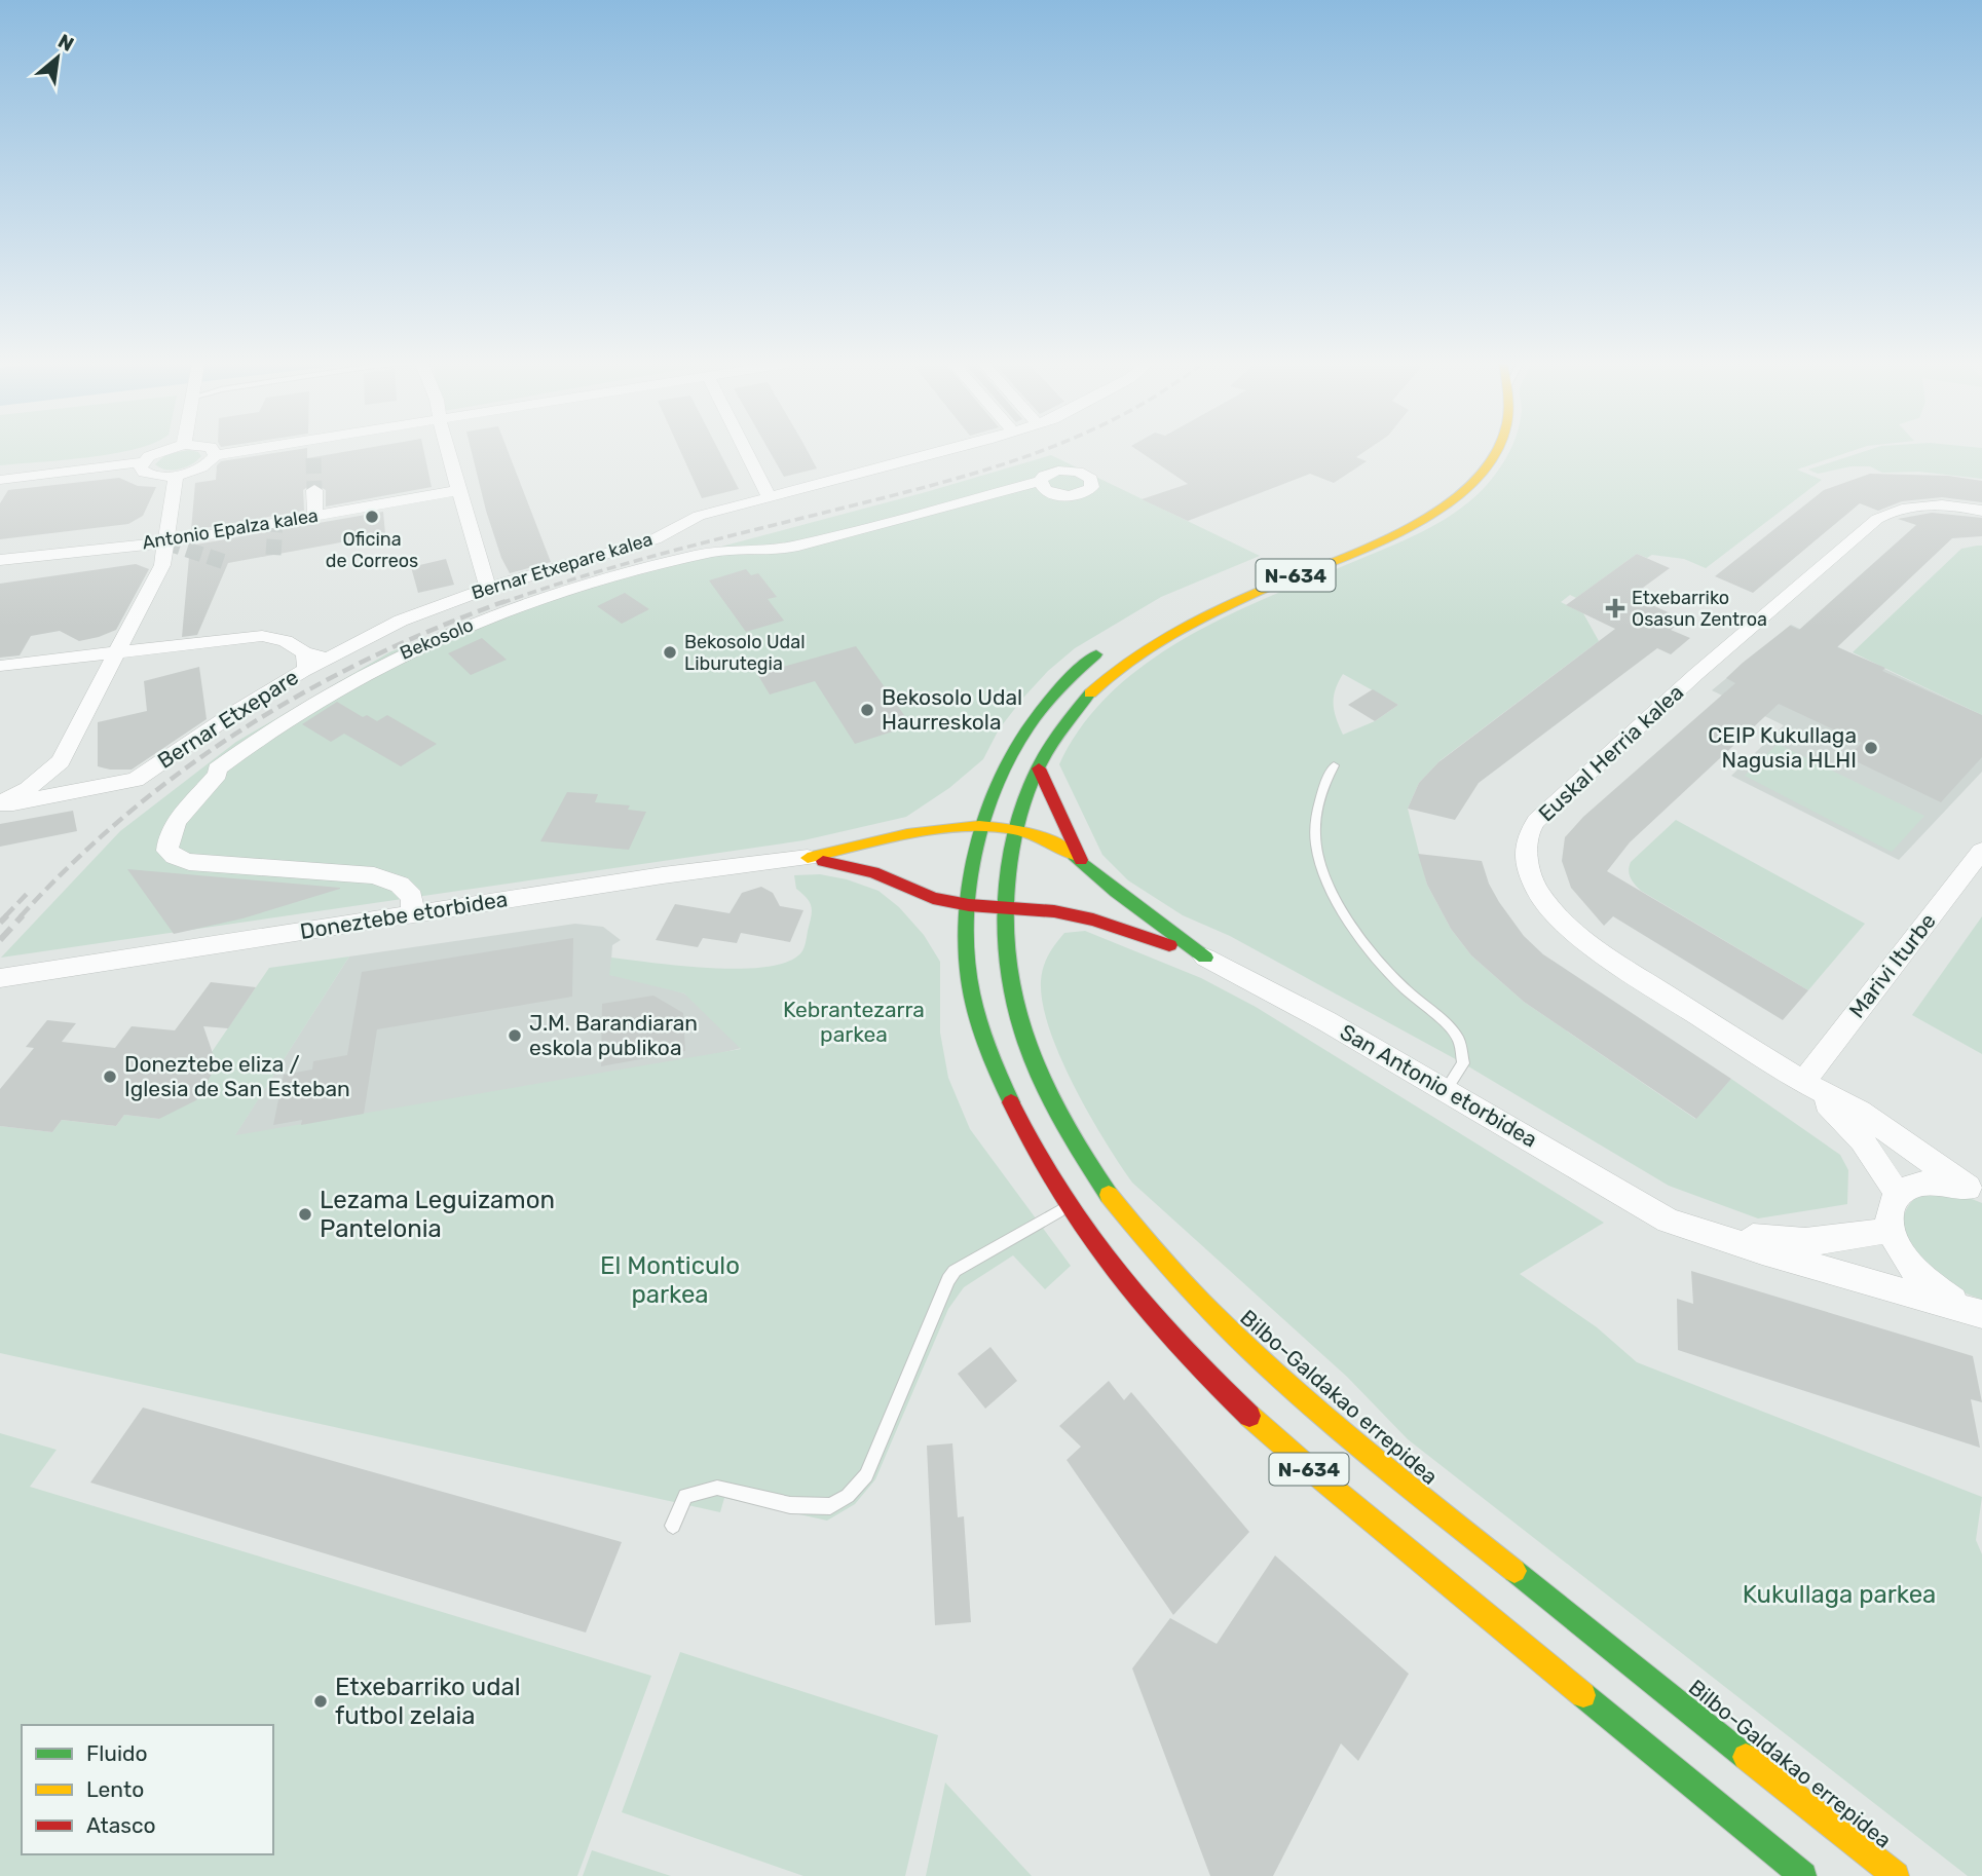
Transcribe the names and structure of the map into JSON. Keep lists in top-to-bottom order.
{
  "streets": {
    "highway": ["N-634", "Bilbo-Galdakao errepidea"],
    "street": [
      "Antonio Epalza kalea",
      "Bernar Etxepare kalea",
      "Bekosolo",
      "Bernar Etxepare",
      "Euskal Herria kalea",
      "Doneztebe etorbidea",
      "Marivi Iturbe",
      "San Antonio etorbidea"
    ]
  },
  "crossings": [
    ["Bernar Etxepare kalea", "Bernar Etxepare"],
    ["Bekosolo", "Doneztebe etorbidea"],
    ["Euskal Herria kalea", "Marivi Iturbe"]
  ],
  "parks": ["Kebrantezarra parkea", "El Monticulo parkea", "Kukullaga parkea"],
  "places": {
    "other": [
      "Oficina de Correos",
      "Bekosolo Udal Liburutegia",
      "Bekosolo Udal Haurreskola",
      "CEIP Kukullaga Nagusia HLHI",
      "J.M. Barandiaran eskola publikoa",
      "Doneztebe eliza / Iglesia de San Esteban",
      "Lezama Leguizamon Pantelonia",
      "Etxebarriko udal futbol zelaia"
    ],
    "health": ["Etxebarriko Osasun Zentroa"]
  },
  "legend": ["Fluido", "Lento", "Atasco"],
  "north": "top right"
}
